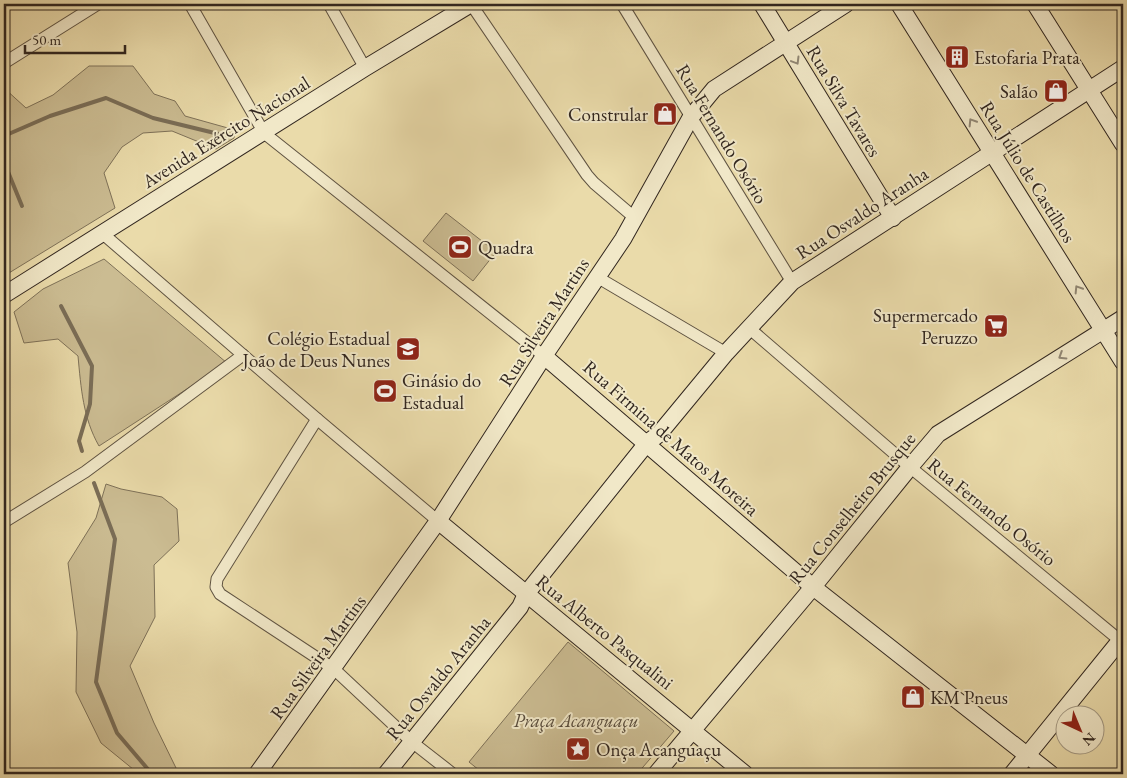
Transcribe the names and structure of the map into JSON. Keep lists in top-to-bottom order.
{
  "streets": {
    "street": [
      "Rua Silva Tavares",
      "Avenida Exército Nacional",
      "Rua Fernando Osório",
      "Rua Júlio de Castilhos",
      "Rua Osvaldo Aranha",
      "Rua Silveira Martins",
      "Rua Firmina de Matos Moreira",
      "Rua Conselheiro Brusque",
      "Rua Alberto Pasqualini"
    ]
  },
  "crossings": [
    ["Rua Silva Tavares", "Rua Osvaldo Aranha"],
    ["Rua Silva Tavares", "Rua Silveira Martins"],
    ["Avenida Exército Nacional", "Rua Firmina de Matos Moreira"],
    ["Rua Fernando Osório", "Rua Osvaldo Aranha"],
    ["Rua Fernando Osório", "Rua Silveira Martins"],
    ["Rua Fernando Osório", "Rua Conselheiro Brusque"],
    ["Rua Júlio de Castilhos", "Rua Osvaldo Aranha"],
    ["Rua Júlio de Castilhos", "Rua Conselheiro Brusque"],
    ["Rua Osvaldo Aranha", "Rua Firmina de Matos Moreira"],
    ["Rua Osvaldo Aranha", "Rua Alberto Pasqualini"],
    ["Rua Silveira Martins", "Rua Firmina de Matos Moreira"],
    ["Rua Silveira Martins", "Rua Alberto Pasqualini"],
    ["Rua Firmina de Matos Moreira", "Rua Conselheiro Brusque"],
    ["Rua Conselheiro Brusque", "Rua Alberto Pasqualini"]
  ],
  "one_way": ["Rua Silva Tavares", "Rua Conselheiro Brusque"],
  "parks": ["Praça Acanguaçu"],
  "places": {
    "building": ["Estofaria Prata"],
    "shop": ["Salão", "Constrular", "KM Pneus"],
    "sports": ["Quadra", "Ginásio do Estadual"],
    "supermarket": ["Supermercado Peruzzo"],
    "school or university": ["Colégio Estadual João de Deus Nunes"],
    "place": ["Onça Acanguaçu"]
  },
  "scale_bar": "50 m",
  "north": "bottom right"
}
